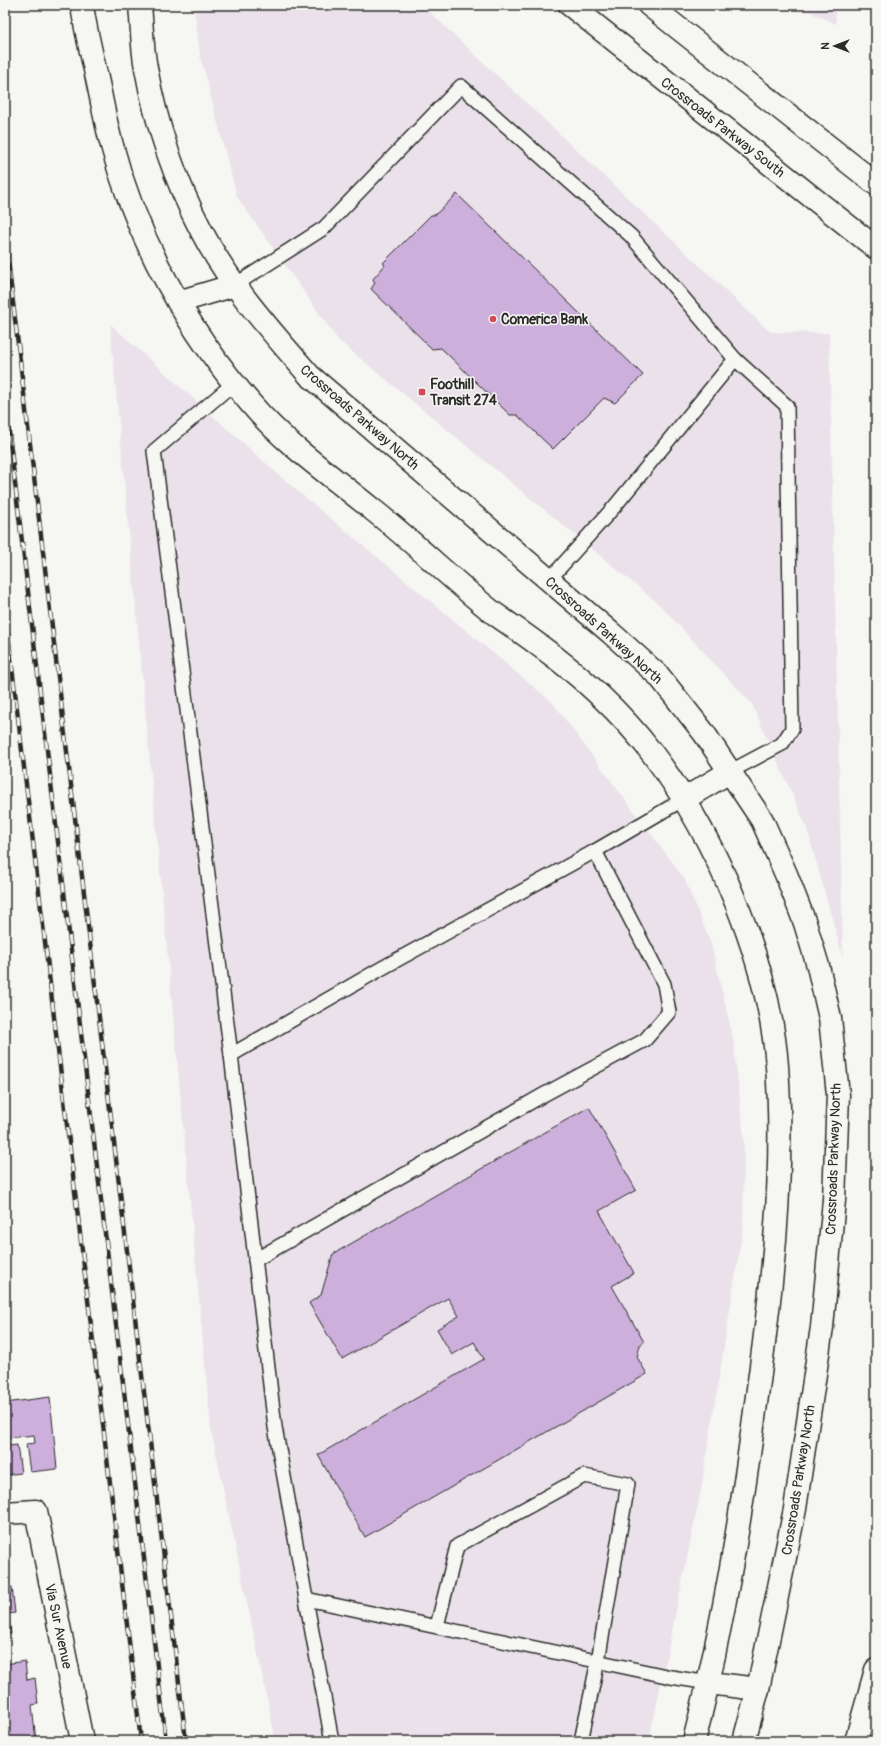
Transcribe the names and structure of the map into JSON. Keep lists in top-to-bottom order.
{
  "streets": {
    "main road": ["Crossroads Parkway South", "Crossroads Parkway North", "Via Sur Avenue"]
  },
  "places": {
    "other": ["Comerica Bank"],
    "transit": ["Foothill Transit 274"]
  },
  "north": "left"
}
